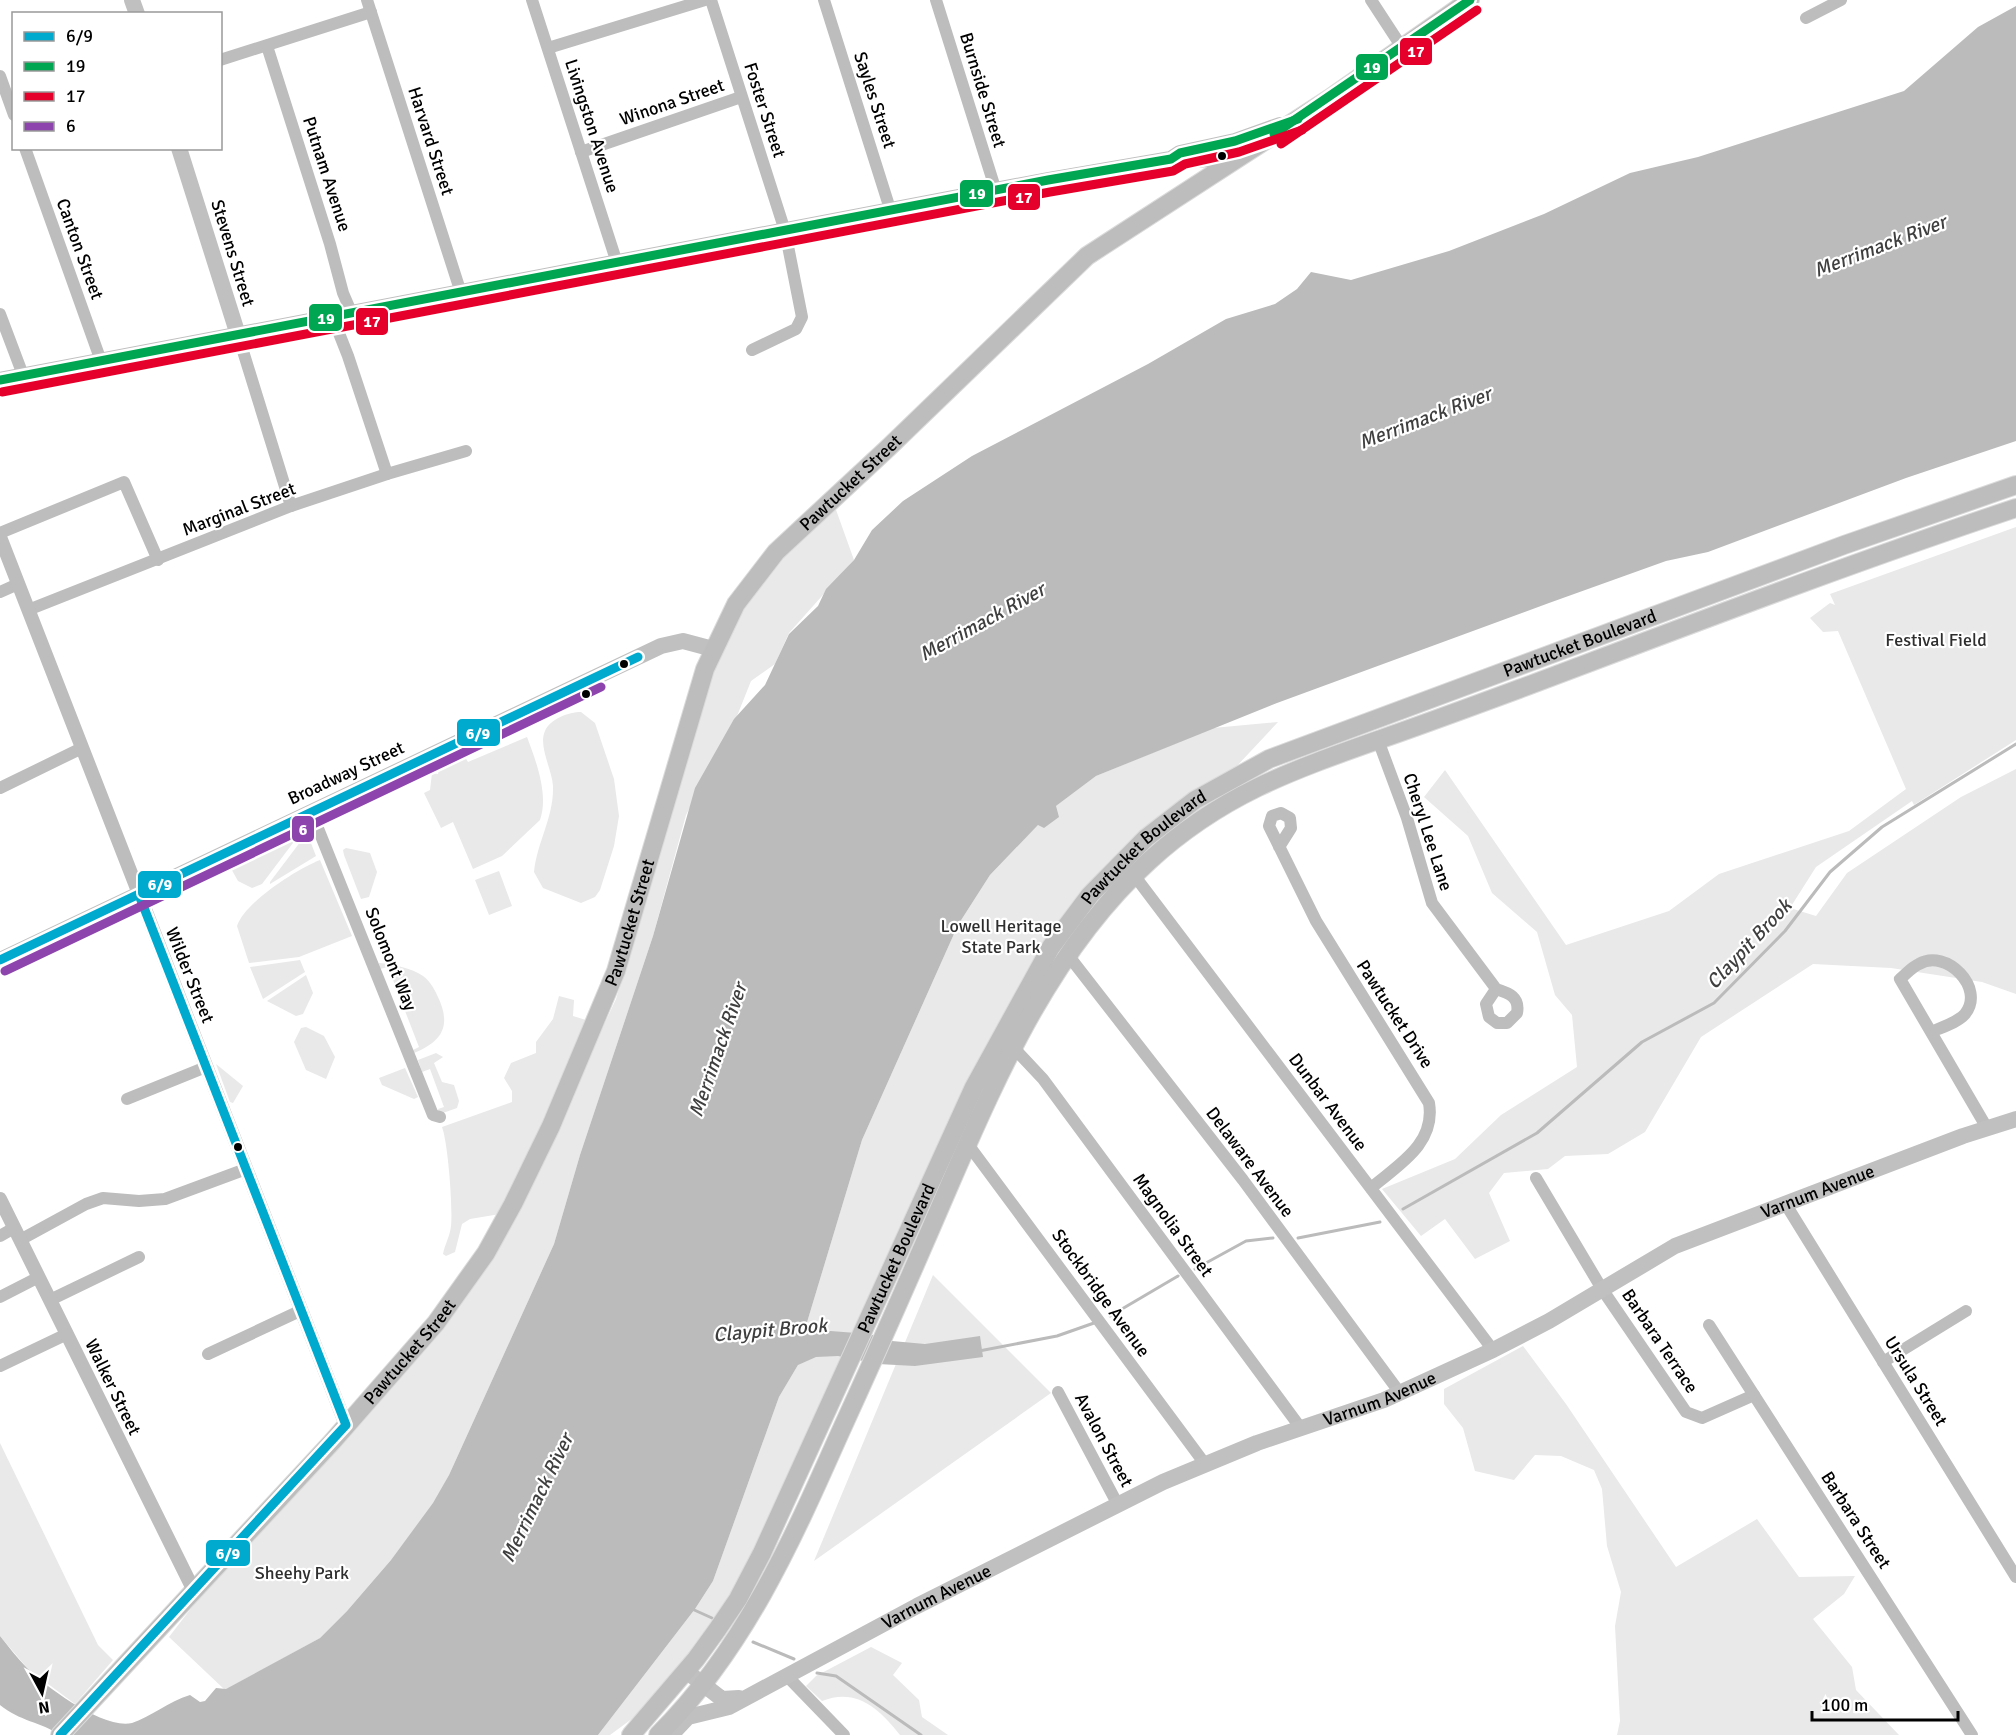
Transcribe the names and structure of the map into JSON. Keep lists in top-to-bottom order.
{
  "streets": {
    "main road": [
      "Stevens Street",
      "Pawtucket Street",
      "Pawtucket Boulevard",
      "Broadway Street",
      "Varnum Avenue"
    ],
    "street": [
      "Burnside Street",
      "Sayles Street",
      "Winona Street",
      "Foster Street",
      "Livingston Avenue",
      "Harvard Street",
      "Putnam Avenue",
      "Canton Street",
      "Marginal Street",
      "Cheryl Lee Lane",
      "Solomont Way",
      "Wilder Street",
      "Pawtucket Drive",
      "Dunbar Avenue",
      "Delaware Avenue",
      "Magnolia Street",
      "Stockbridge Avenue",
      "Barbara Terrace",
      "Ursula Street",
      "Walker Street",
      "Avalon Street",
      "Barbara Street"
    ]
  },
  "crossings": [
    ["Winona Street", "Foster Street"],
    ["Winona Street", "Livingston Avenue"],
    ["Stevens Street", "Marginal Street"],
    ["Pawtucket Street", "Broadway Street"],
    ["Pawtucket Street", "Wilder Street"],
    ["Pawtucket Street", "Walker Street"],
    ["Marginal Street", "Wilder Street"],
    ["Pawtucket Boulevard", "Cheryl Lee Lane"],
    ["Pawtucket Boulevard", "Dunbar Avenue"],
    ["Pawtucket Boulevard", "Delaware Avenue"],
    ["Pawtucket Boulevard", "Varnum Avenue"],
    ["Pawtucket Boulevard", "Magnolia Street"],
    ["Pawtucket Boulevard", "Stockbridge Avenue"],
    ["Broadway Street", "Solomont Way"],
    ["Broadway Street", "Wilder Street"],
    ["Pawtucket Drive", "Dunbar Avenue"],
    ["Dunbar Avenue", "Varnum Avenue"],
    ["Delaware Avenue", "Varnum Avenue"],
    ["Varnum Avenue", "Magnolia Street"],
    ["Varnum Avenue", "Stockbridge Avenue"],
    ["Varnum Avenue", "Barbara Terrace"],
    ["Varnum Avenue", "Ursula Street"],
    ["Varnum Avenue", "Avalon Street"],
    ["Barbara Terrace", "Barbara Street"]
  ],
  "water": ["Merrimack River", "Claypit Brook"],
  "parks": ["Festival Field", "Lowell Heritage State Park", "Sheehy Park"],
  "lines": [
    "transit line 19",
    "transit line 17",
    "transit line 6/9",
    "transit line 6"
  ],
  "legend": [
    "6/9",
    "19",
    "17",
    "6"
  ],
  "scale_bar": "100 m",
  "north": "bottom"
}
